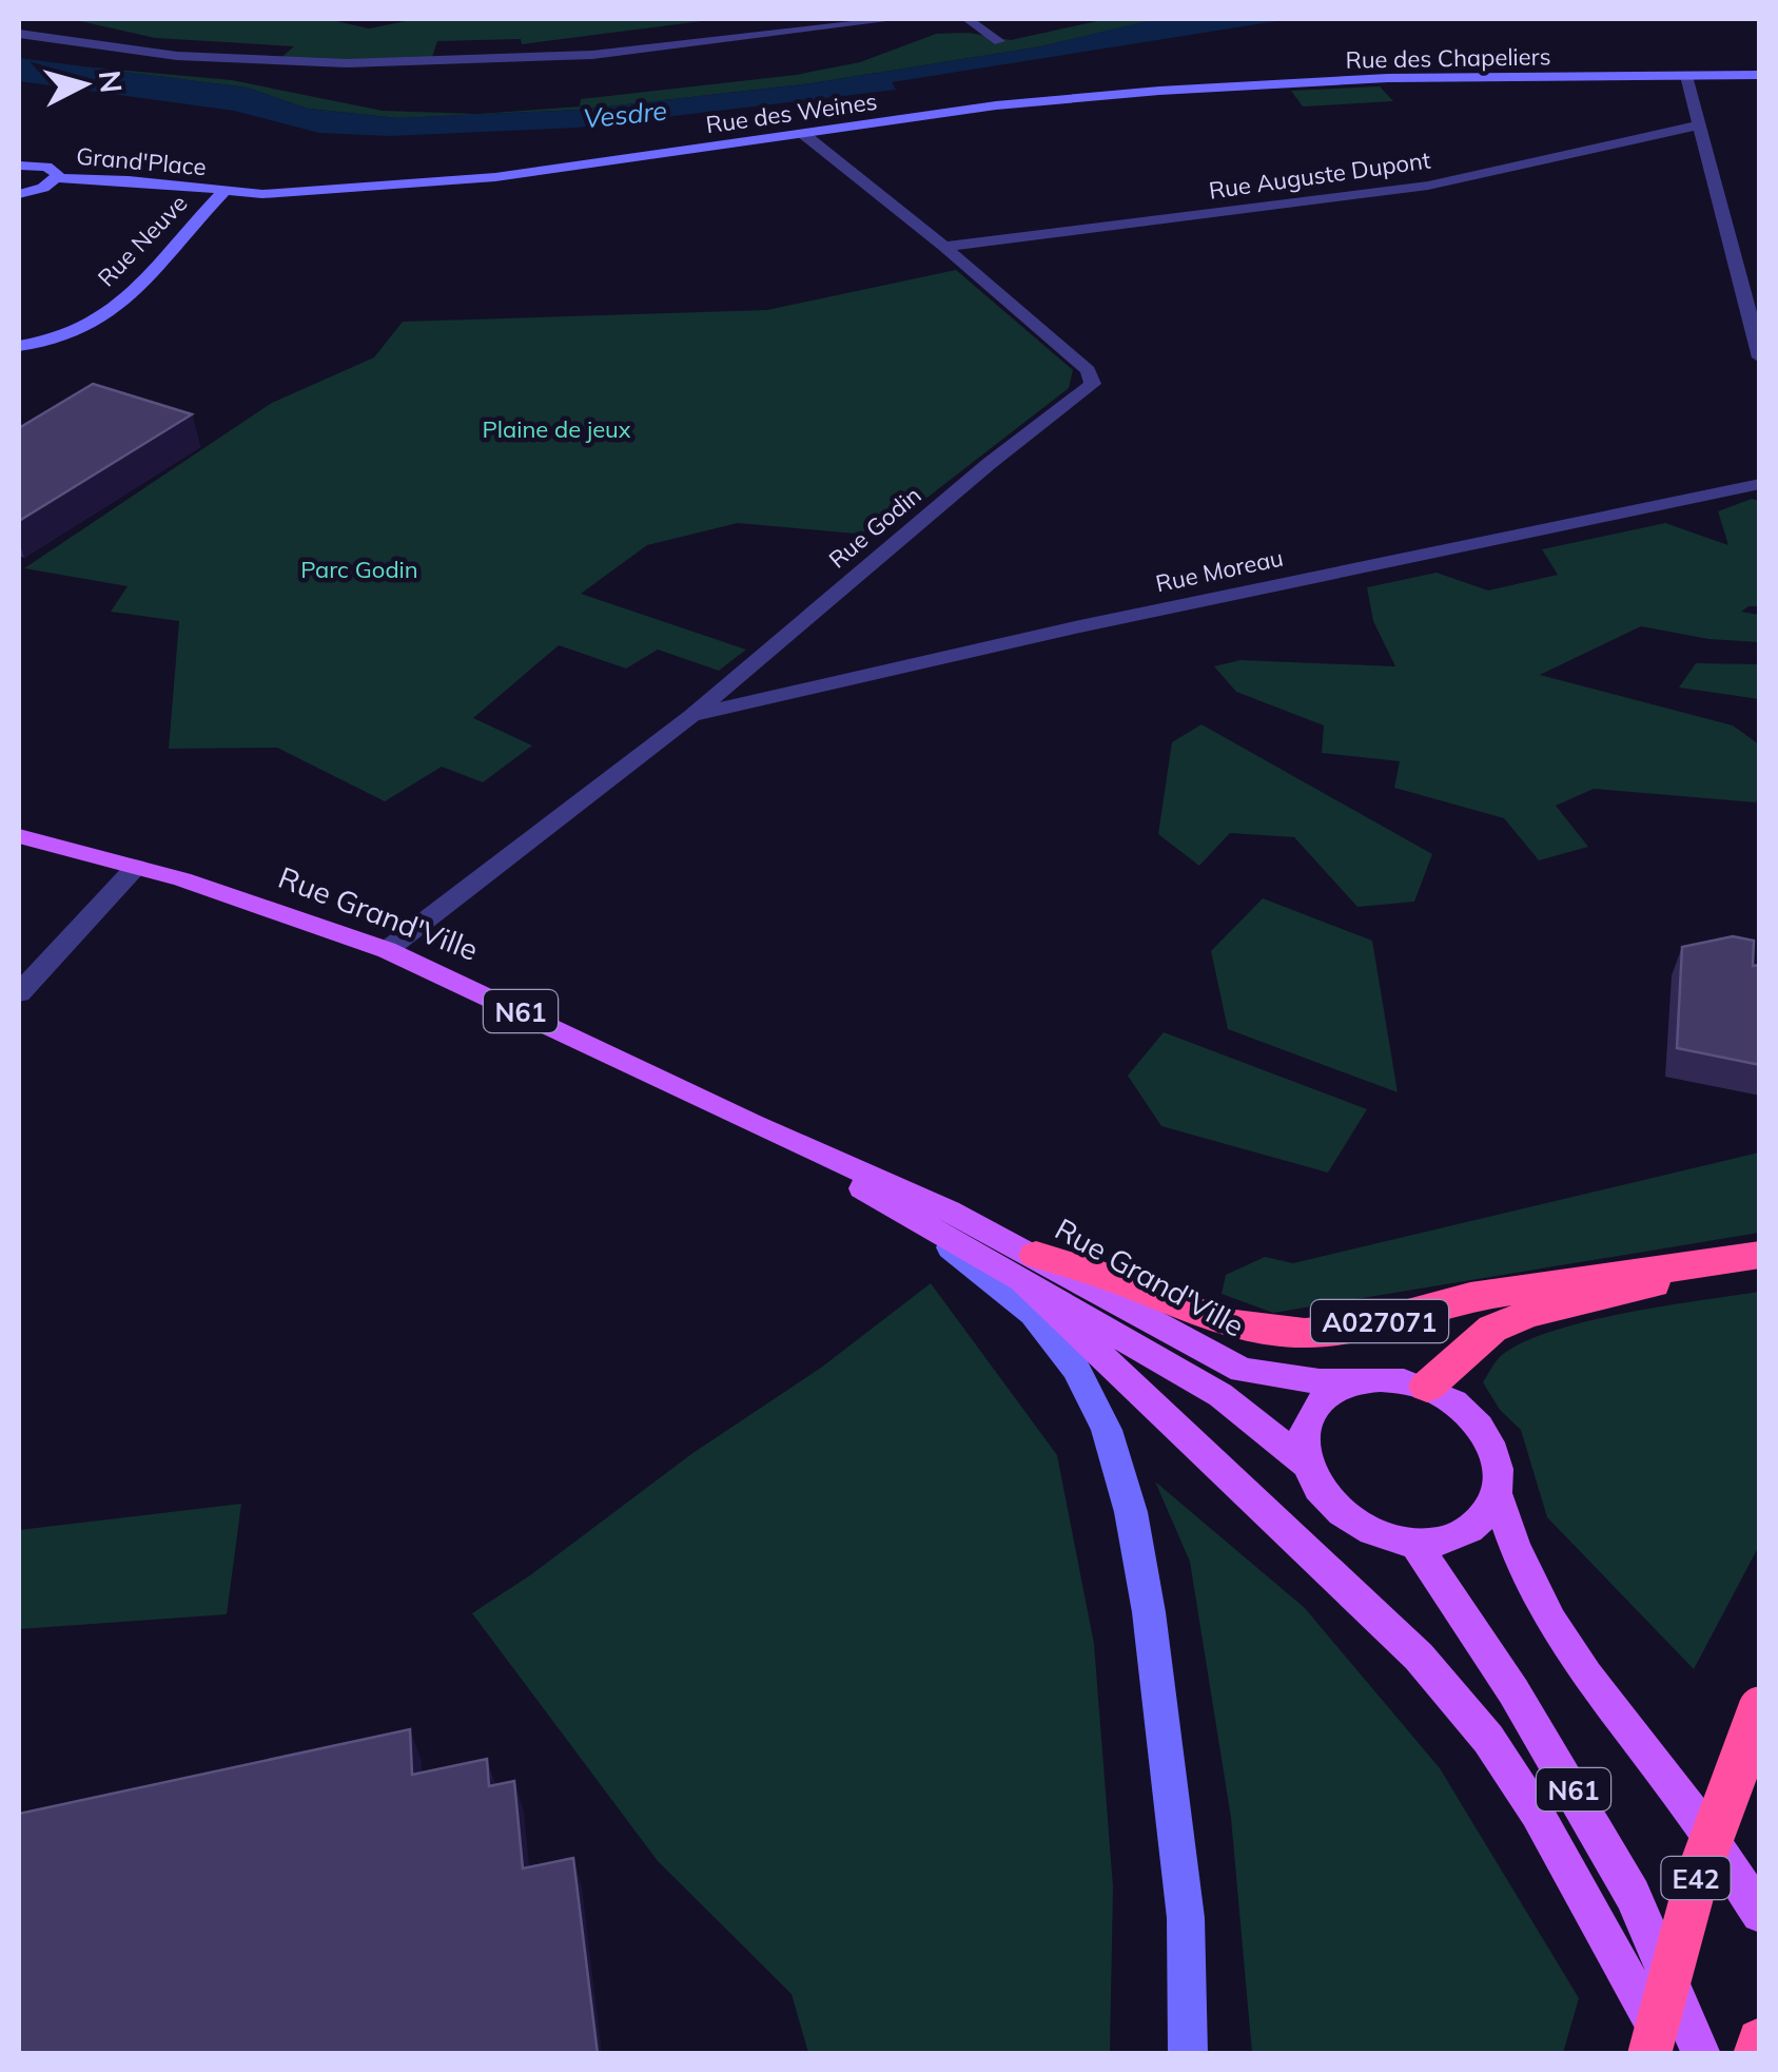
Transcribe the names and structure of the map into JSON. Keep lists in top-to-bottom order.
{
  "streets": {
    "highway": ["A027071", "E42"],
    "main road": ["Rue Grand'Ville", "N61"],
    "street": [
      "Rue des Chapeliers",
      "Rue des Weines",
      "Grand'Place",
      "Rue Auguste Dupont",
      "Rue Neuve",
      "Rue Godin",
      "Rue Moreau"
    ]
  },
  "crossings": [
    ["Rue des Chapeliers", "Rue des Weines"],
    ["Rue des Weines", "Grand'Place"],
    ["Rue des Weines", "Rue Neuve"],
    ["Rue des Weines", "Rue Godin"],
    ["Grand'Place", "Rue Neuve"],
    ["Rue Auguste Dupont", "Rue Godin"],
    ["Rue Godin", "Rue Moreau"],
    ["Rue Godin", "Rue Grand'Ville"],
    ["Rue Grand'Ville", "N61"],
    ["Rue Grand'Ville", "A027071"],
    ["N61", "A027071"]
  ],
  "water": ["Vesdre"],
  "parks": ["Plaine de jeux", "Parc Godin"],
  "north": "right"
}
